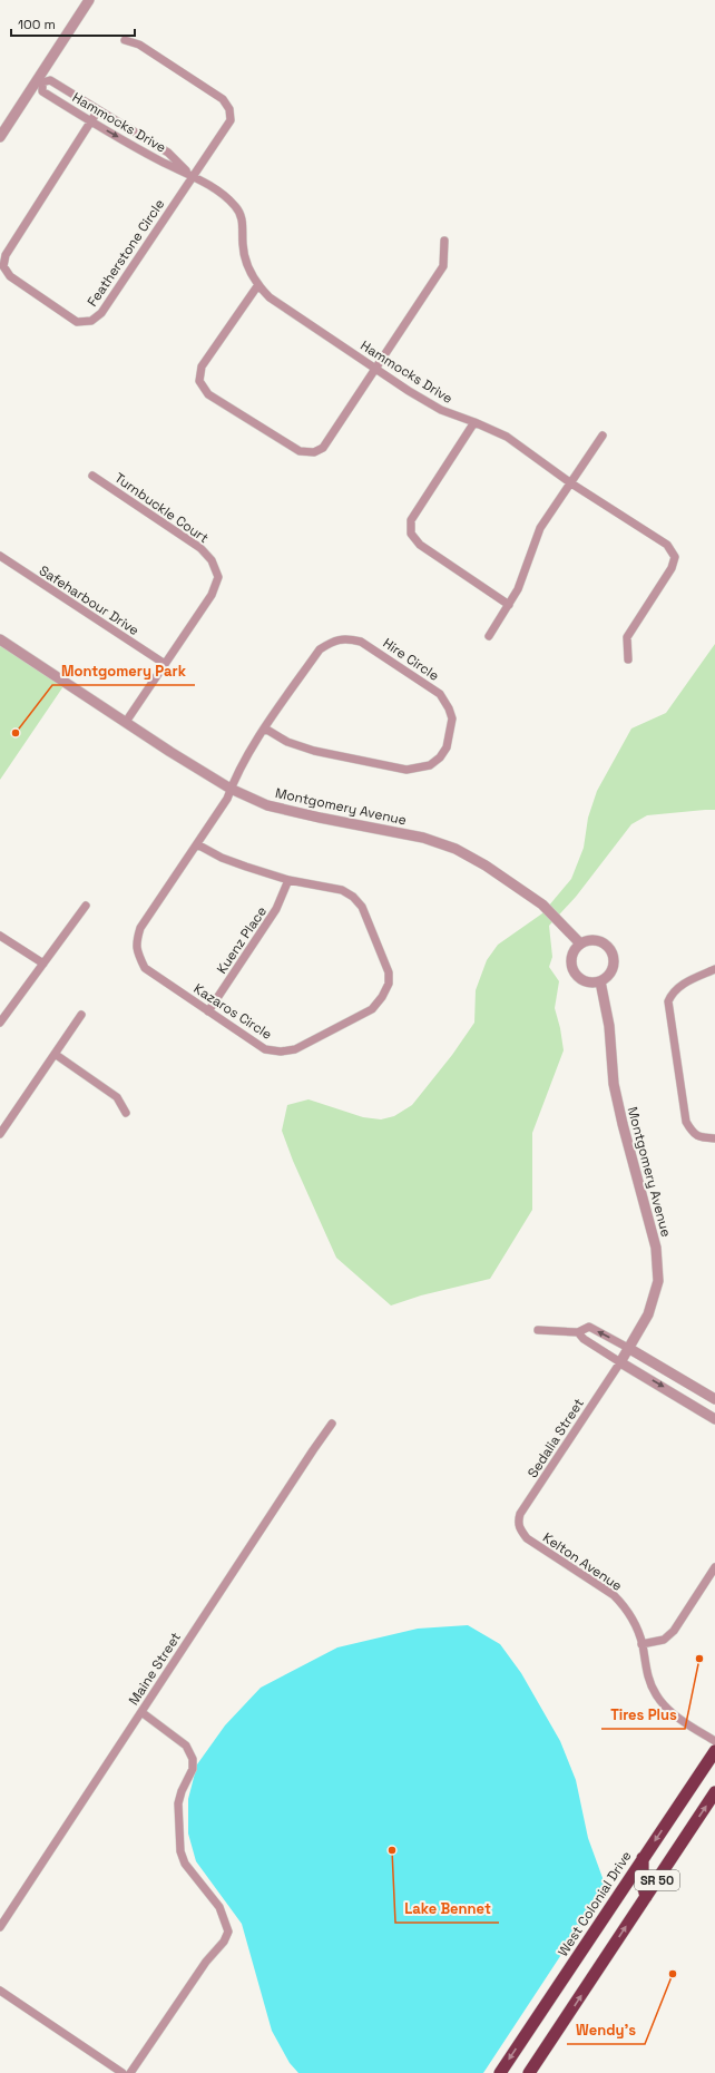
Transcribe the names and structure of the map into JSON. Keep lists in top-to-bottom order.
{
  "streets": {
    "highway": ["SR 50", "West Colonial Drive"],
    "street": [
      "Hammocks Drive",
      "Featherstone Circle",
      "Turnbuckle Court",
      "Safeharbour Drive",
      "Hire Circle",
      "Montgomery Avenue",
      "Kuenz Place",
      "Kazaros Circle",
      "Sedalia Street",
      "Kelton Avenue",
      "Maine Street"
    ]
  },
  "crossings": [
    ["Hammocks Drive", "Featherstone Circle"],
    ["Turnbuckle Court", "Safeharbour Drive"],
    ["Turnbuckle Court", "Montgomery Avenue"],
    ["Hire Circle", "Montgomery Avenue"],
    ["Hire Circle", "Kazaros Circle"],
    ["Montgomery Avenue", "Kazaros Circle"],
    ["Montgomery Avenue", "Sedalia Street"],
    ["Kuenz Place", "Kazaros Circle"],
    ["Sedalia Street", "Kelton Avenue"]
  ],
  "places": [
    "Montgomery Park",
    "Tires Plus",
    "Lake Bennet",
    "Wendy's"
  ],
  "scale_bar": "100 m"
}
